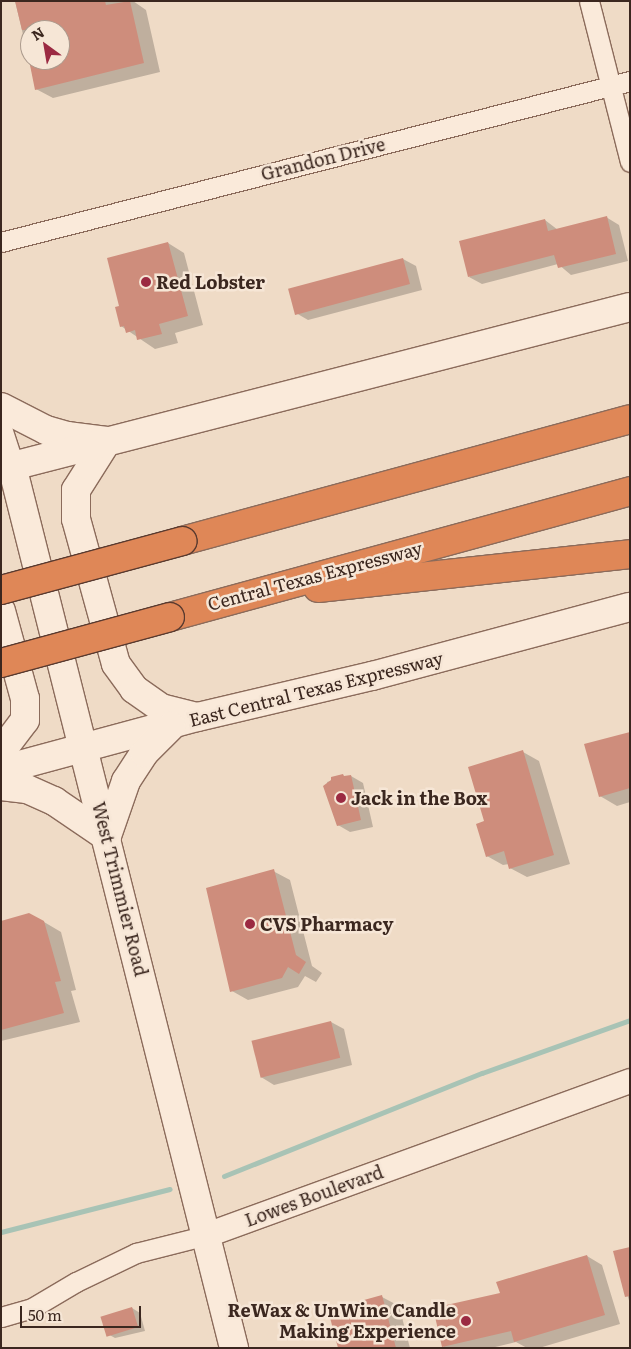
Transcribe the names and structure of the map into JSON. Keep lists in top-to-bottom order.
{
  "streets": {
    "highway": ["Central Texas Expressway"],
    "main road": ["East Central Texas Expressway", "West Trimmier Road"],
    "street": ["Grandon Drive", "Lowes Boulevard"]
  },
  "crossings": [
    ["East Central Texas Expressway", "West Trimmier Road"],
    ["West Trimmier Road", "Lowes Boulevard"]
  ],
  "places": [
    "Red Lobster",
    "Jack in the Box",
    "CVS Pharmacy",
    "ReWax & UnWine Candle Making Experience"
  ],
  "scale_bar": "50 m",
  "north": "top left"
}
